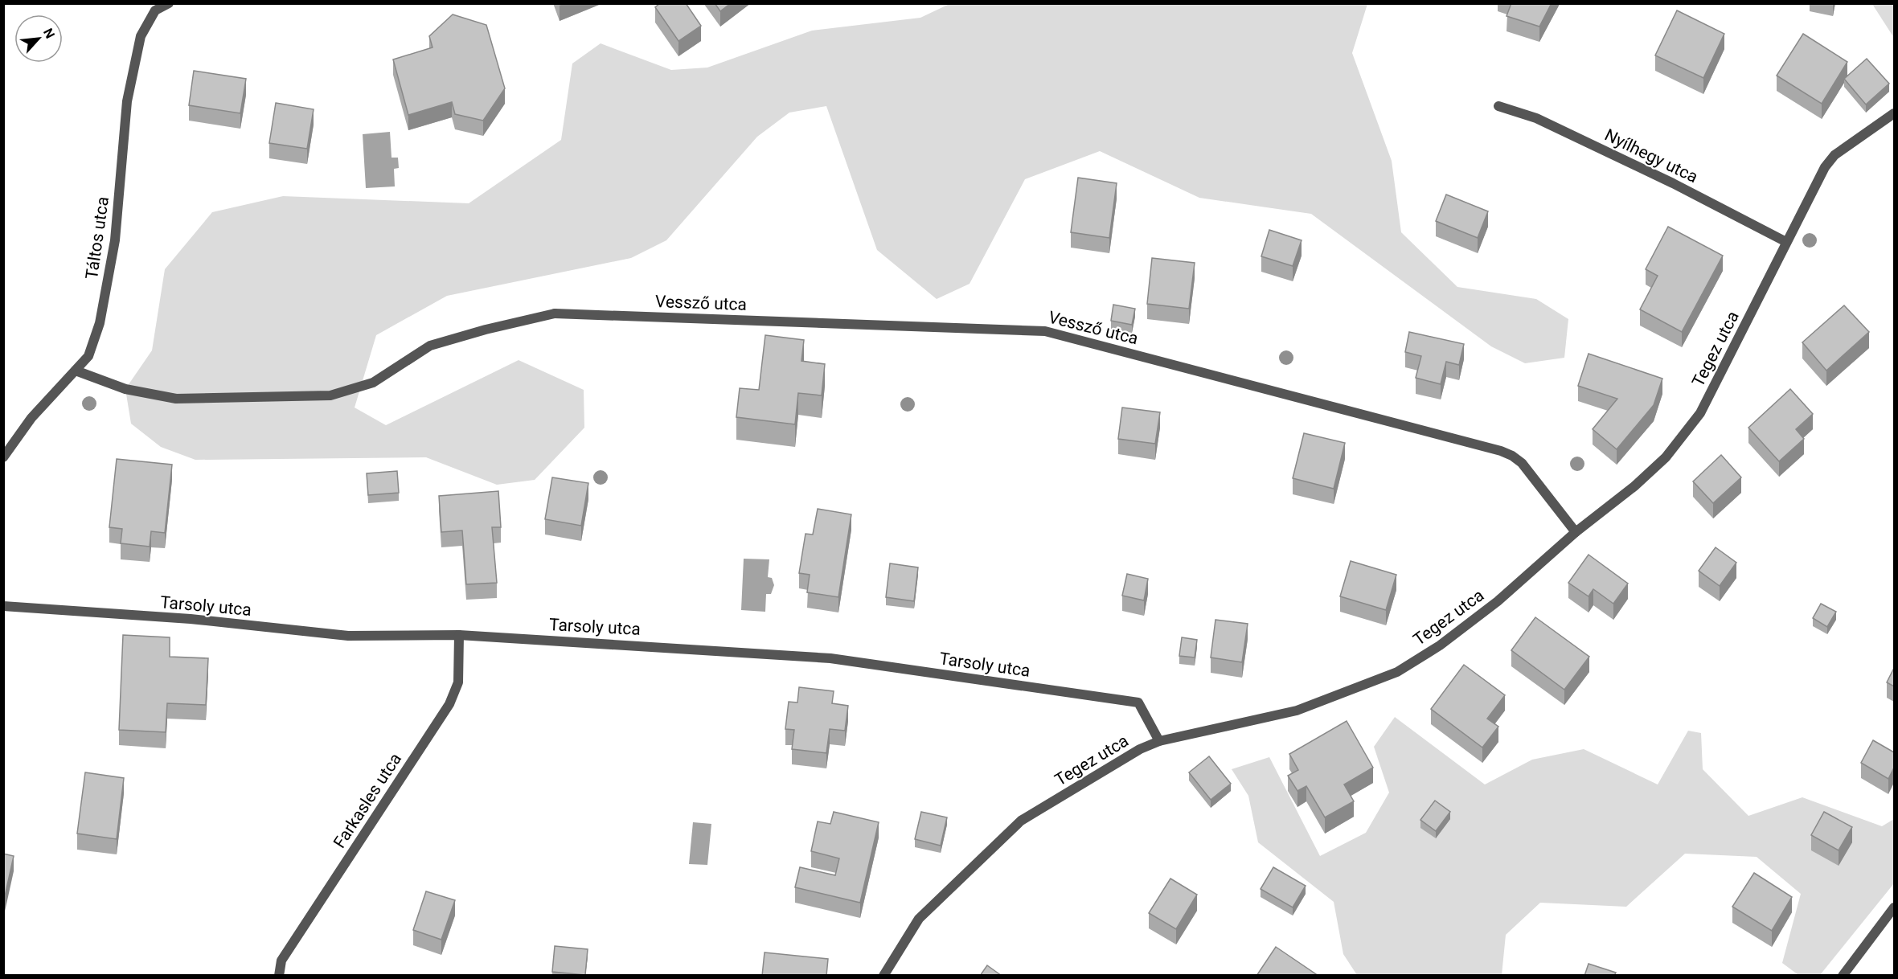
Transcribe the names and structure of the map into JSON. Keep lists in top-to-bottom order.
{
  "streets": {
    "street": [
      "Nyílhegy utca",
      "Táltos utca",
      "Vessző utca",
      "Tegez utca",
      "Tarsoly utca",
      "Farkasles utca"
    ]
  },
  "crossings": [
    ["Nyílhegy utca", "Tegez utca"],
    ["Táltos utca", "Vessző utca"],
    ["Vessző utca", "Tegez utca"],
    ["Tegez utca", "Tarsoly utca"],
    ["Tarsoly utca", "Farkasles utca"]
  ],
  "north": "top right"
}
